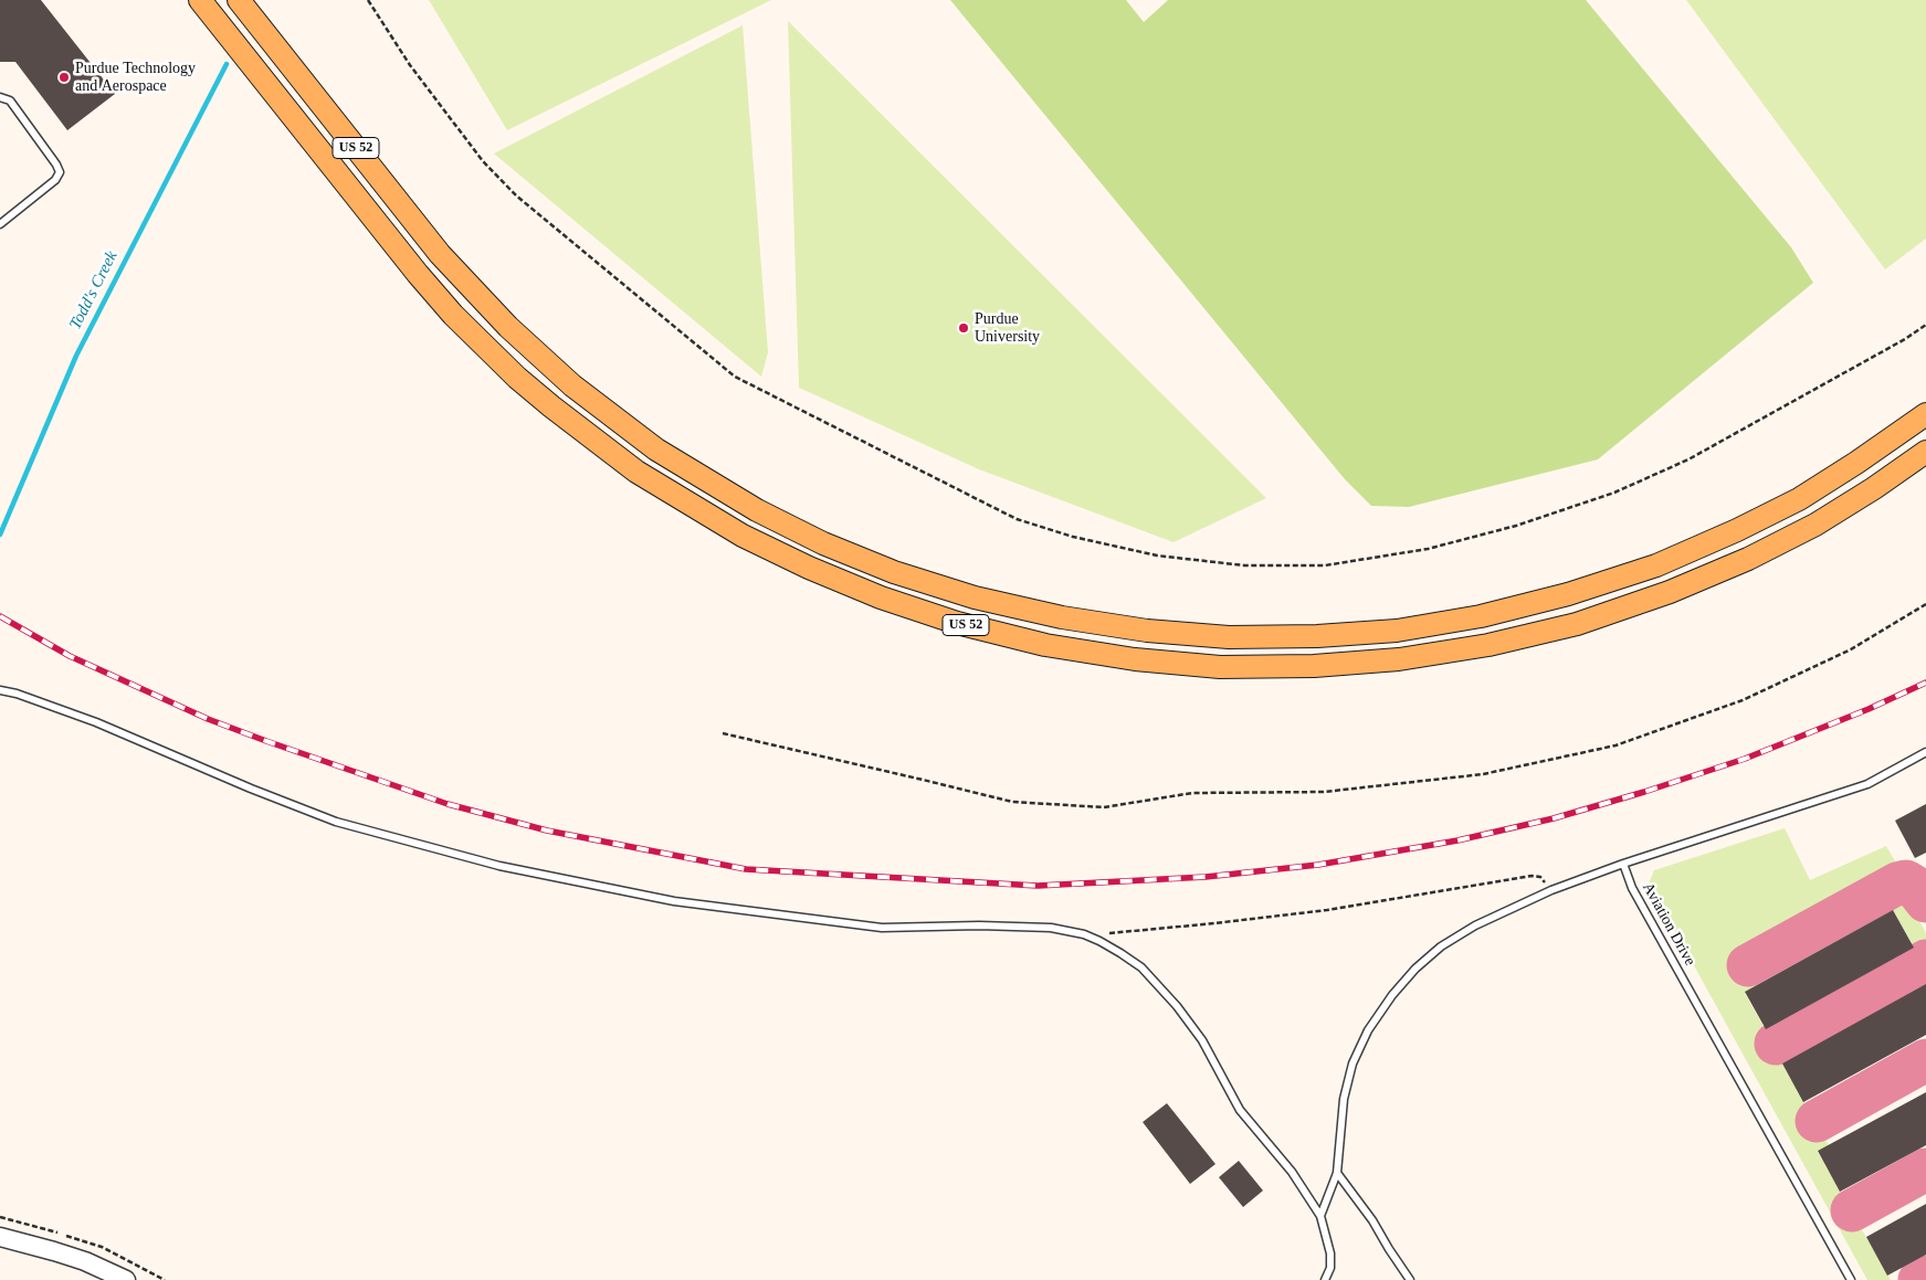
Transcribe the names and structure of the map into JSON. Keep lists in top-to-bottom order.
{
  "streets": {
    "main road": ["US 52"],
    "lane": ["Aviation Drive"]
  },
  "water": ["Todd's Creek"],
  "places": ["Purdue Technology and Aerospace", "Purdue University"]
}
